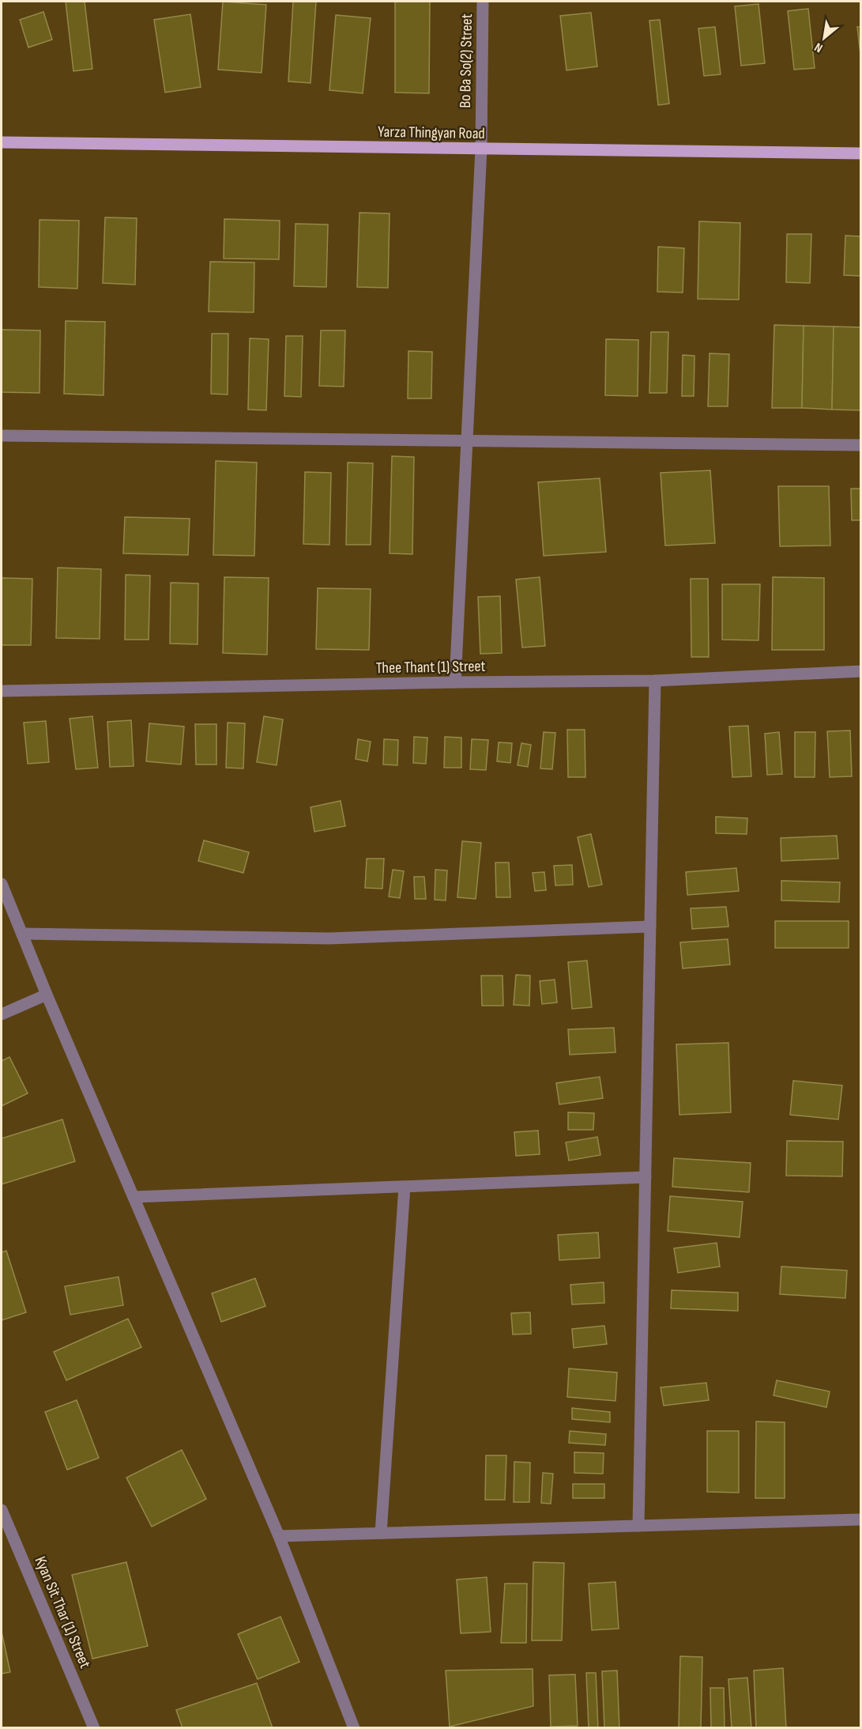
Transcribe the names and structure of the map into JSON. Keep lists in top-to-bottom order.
{
  "streets": {
    "main road": ["Yarza Thingyan Road"],
    "street": ["Bo Ba So(2) Street", "Thee Thant (1) Street", "Kyan Sit Thar (1) Street"]
  },
  "crossings": [
    ["Bo Ba So(2) Street", "Yarza Thingyan Road"],
    ["Bo Ba So(2) Street", "Thee Thant (1) Street"]
  ],
  "north": "bottom left"
}
